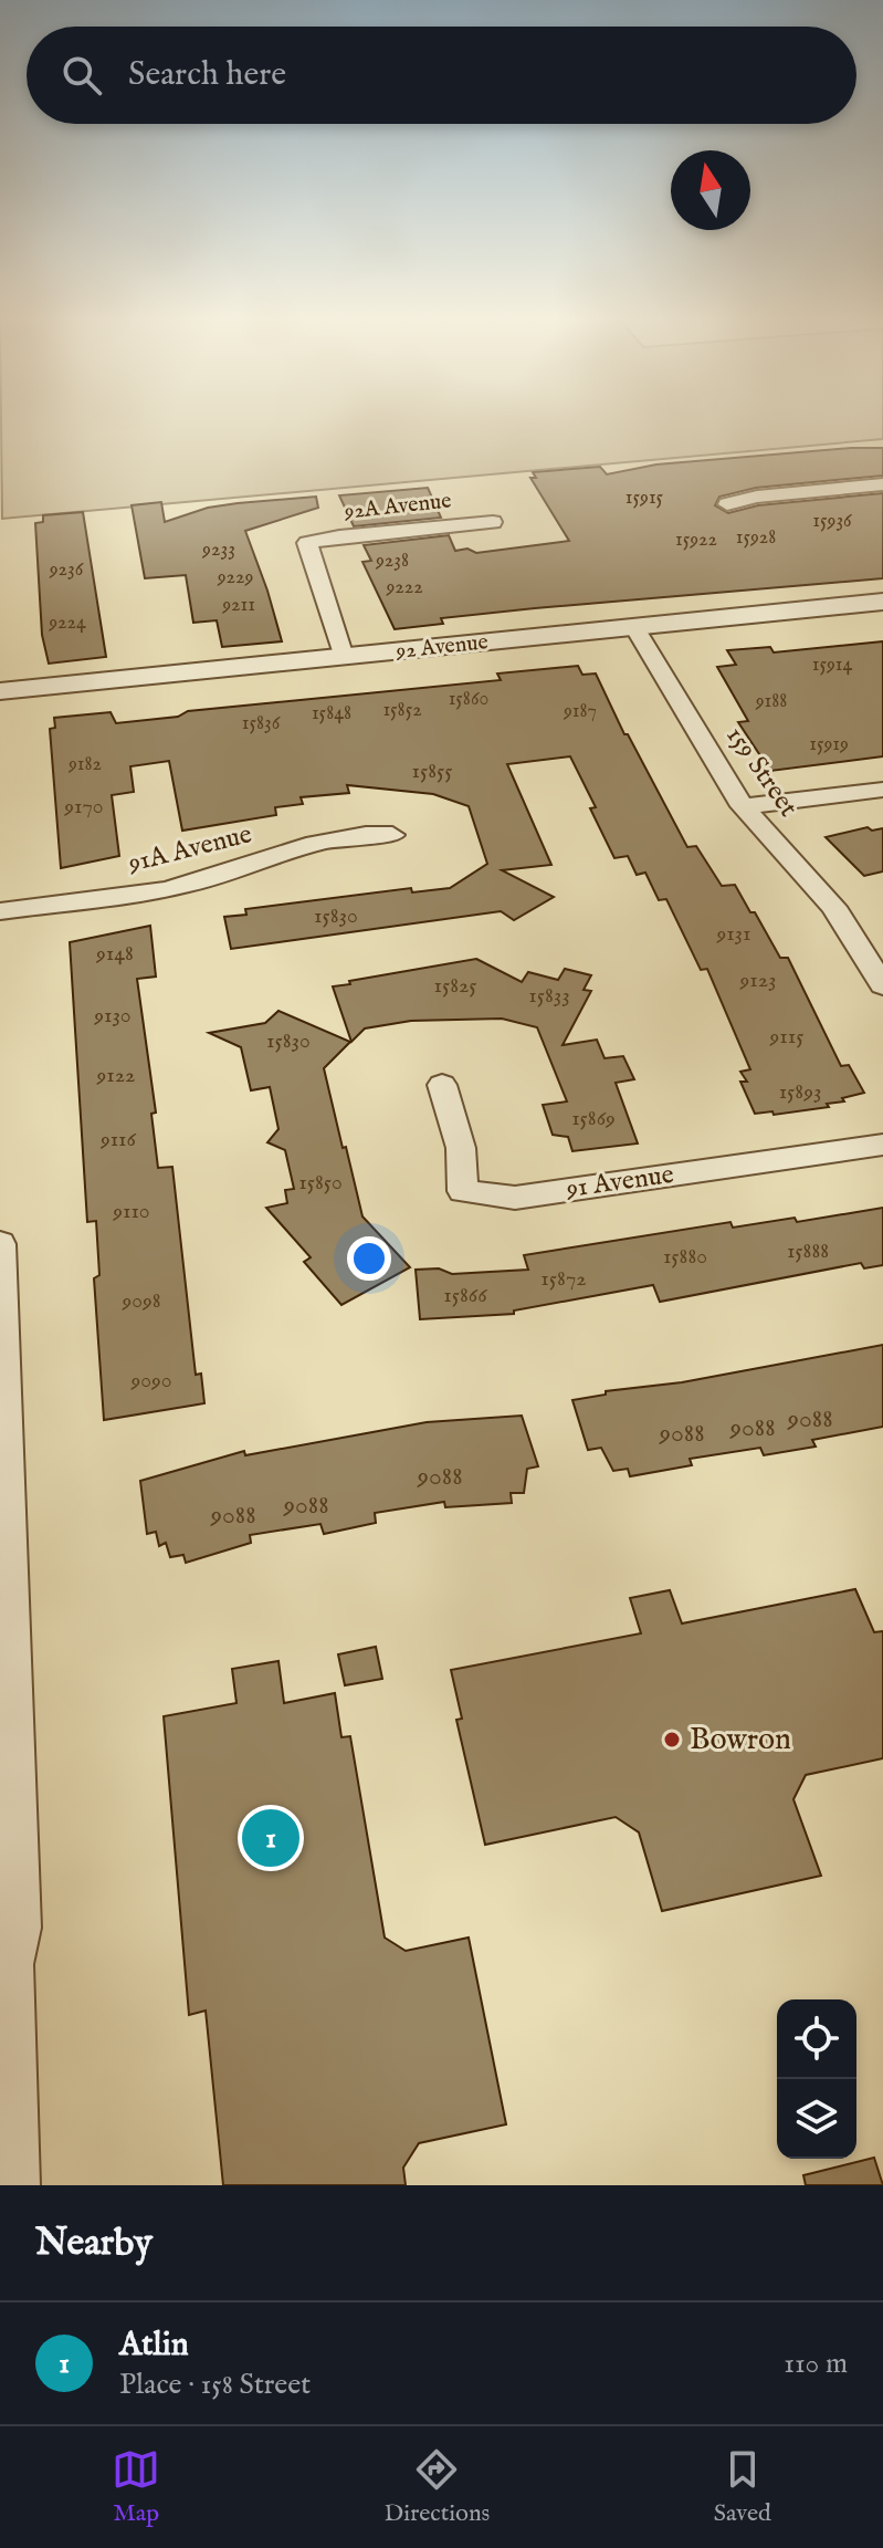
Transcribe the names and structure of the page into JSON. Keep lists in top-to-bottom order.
{
  "streets": {
    "street": [
      "92A Avenue",
      "92 Avenue",
      "159 Street",
      "91A Avenue",
      "91 Avenue"
    ]
  },
  "crossings": [
    ["92A Avenue", "92 Avenue"],
    ["92 Avenue", "159 Street"]
  ],
  "places": ["Bowron"],
  "house_numbers": [
    "15915",
    "15936",
    "15928",
    "15922",
    "9233",
    "9238",
    "9236",
    "9229",
    "9222",
    "9211",
    "9224",
    "15914",
    "15860",
    "9188",
    "15852",
    "9187",
    "15848",
    "15836",
    "15919",
    "9182",
    "15855",
    "9170",
    "15830",
    "9131",
    "9148",
    "9123",
    "15825",
    "15833",
    "9130",
    "9115",
    "15830",
    "9122",
    "15893",
    "15869",
    "9116",
    "15850",
    "9110",
    "15888",
    "15880",
    "15872",
    "15866",
    "9098",
    "9090",
    "9088",
    "9088",
    "9088",
    "9088",
    "9088",
    "9088"
  ],
  "north": "top",
  "page": {
    "search": "Search here",
    "pins": "1",
    "heading": "Nearby",
    "list": [
      {
        "mark": "1",
        "name": "Atlin",
        "note": "Place · 158 Street",
        "value": "110 m"
      }
    ],
    "nav": ["Map", "Directions", "Saved"]
  }
}
